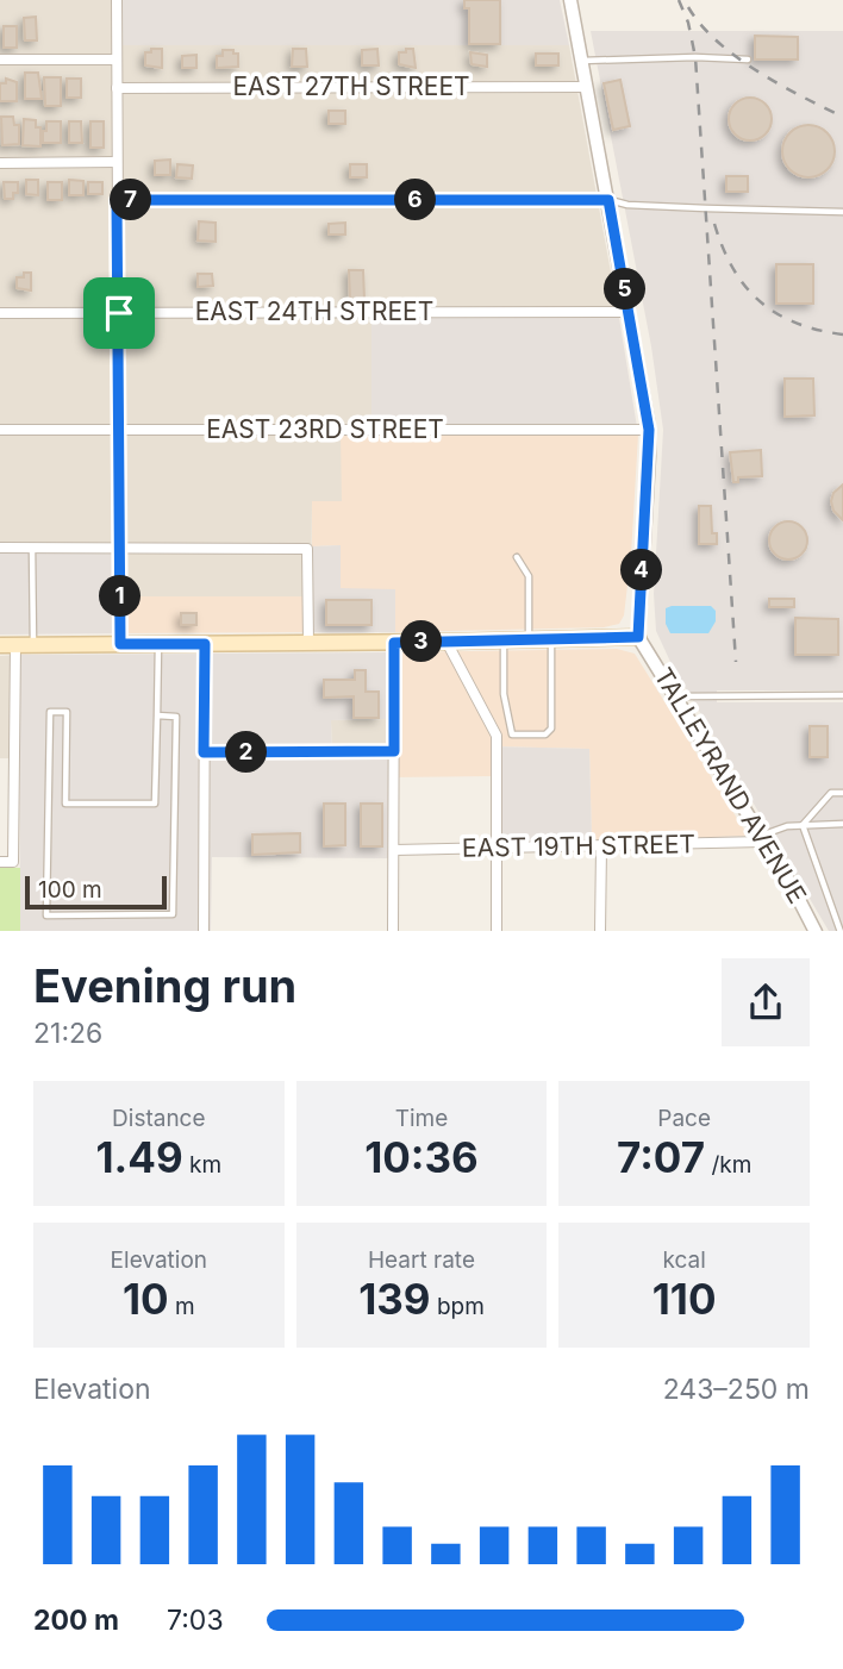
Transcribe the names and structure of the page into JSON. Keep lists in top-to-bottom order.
{
  "streets": {
    "street": [
      "EAST 27TH STREET",
      "EAST 24TH STREET",
      "EAST 23RD STREET",
      "TALLEYRAND AVENUE",
      "EAST 19TH STREET"
    ]
  },
  "crossings": [
    ["TALLEYRAND AVENUE", "EAST 19TH STREET"]
  ],
  "scale_bar": "100 m",
  "page": {
    "pins": [
      "6",
      "7",
      "5",
      "4",
      "1",
      "3",
      "2"
    ],
    "scale": "100 m",
    "heading": ["Evening run", "21:26"],
    "stats": [
      ["Distance", "1.49 km"],
      ["Time", "10:36"],
      ["Pace", "7:07 /km"],
      ["Elevation", "10 m"],
      ["Heart rate", "139 bpm"],
      ["kcal", "110"]
    ],
    "chart": ["Elevation", "243–250 m"],
    "list": [
      {
        "name": "200 m",
        "note": "7:03"
      }
    ]
  }
}
